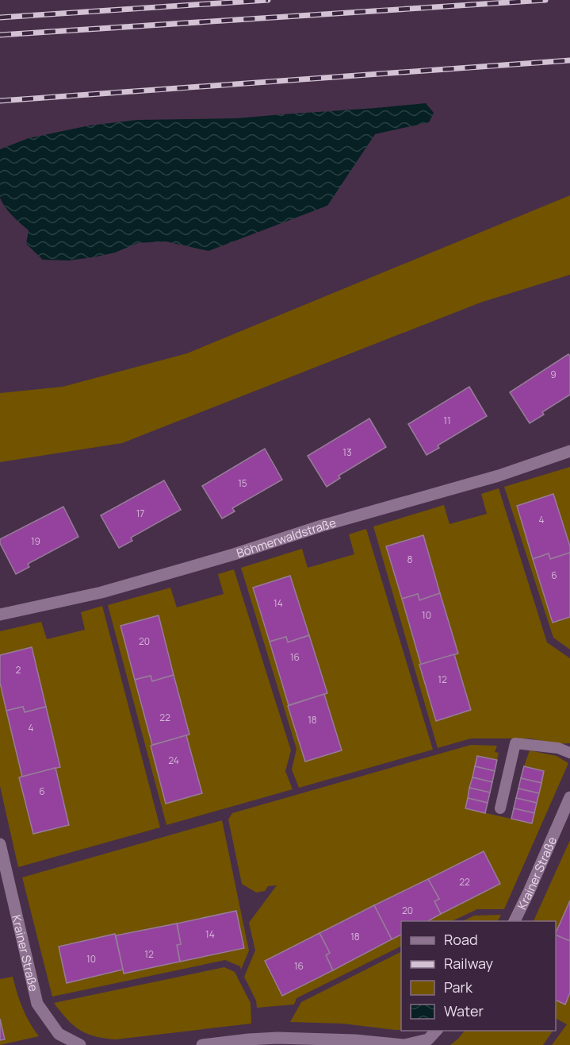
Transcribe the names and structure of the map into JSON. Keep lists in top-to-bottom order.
{
  "streets": {
    "street": ["Böhmerwaldstraße", "Krainer Straße"]
  },
  "house_numbers": [
    "9",
    "11",
    "13",
    "15",
    "17",
    "4",
    "19",
    "8",
    "6",
    "14",
    "10",
    "20",
    "16",
    "2",
    "12",
    "22",
    "18",
    "4",
    "24",
    "6",
    "22",
    "20",
    "14",
    "18",
    "12",
    "10",
    "16"
  ],
  "legend": [
    "Road",
    "Railway",
    "Park",
    "Water"
  ]
}
